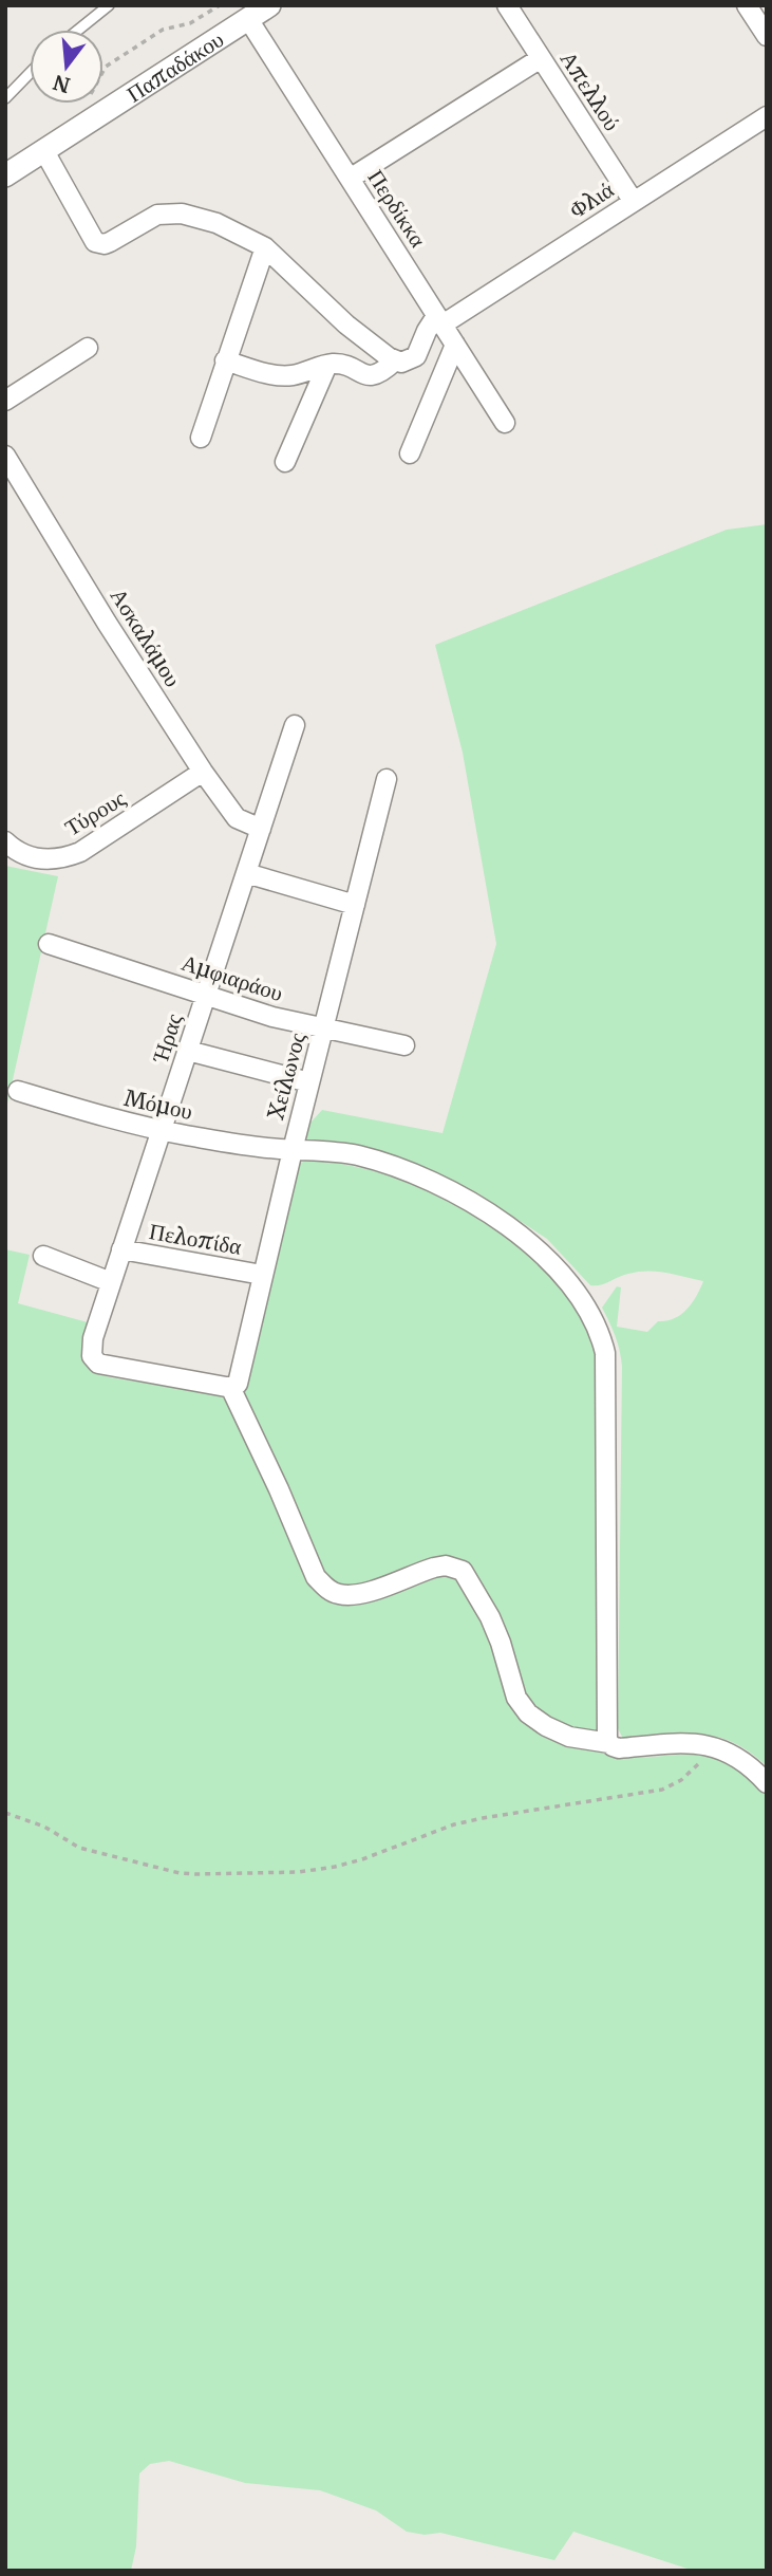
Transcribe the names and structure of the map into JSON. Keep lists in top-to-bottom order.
{
  "streets": {
    "street": [
      "Παπαδάκου",
      "Απελλού",
      "Φλιά",
      "Περδίκκα",
      "Ασκαλάμου",
      "Τύρους",
      "Αμφιαράου",
      "Ήρας",
      "Χείλωνος",
      "Μόμου",
      "Πελοπίδα"
    ]
  },
  "crossings": [
    ["Παπαδάκου", "Περδίκκα"],
    ["Απελλού", "Φλιά"],
    ["Φλιά", "Περδίκκα"],
    ["Ασκαλάμου", "Τύρους"],
    ["Ασκαλάμου", "Ήρας"],
    ["Αμφιαράου", "Ήρας"],
    ["Αμφιαράου", "Χείλωνος"],
    ["Ήρας", "Χείλωνος"],
    ["Ήρας", "Μόμου"],
    ["Ήρας", "Πελοπίδα"],
    ["Χείλωνος", "Μόμου"],
    ["Χείλωνος", "Πελοπίδα"]
  ],
  "north": "bottom"
}
